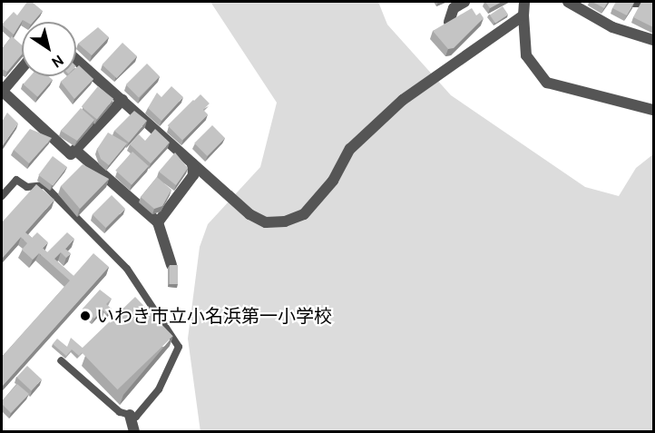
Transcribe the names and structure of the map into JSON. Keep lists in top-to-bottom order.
{
  "places": ["いわき市立小名浜第一小学校"],
  "north": "bottom right"
}
